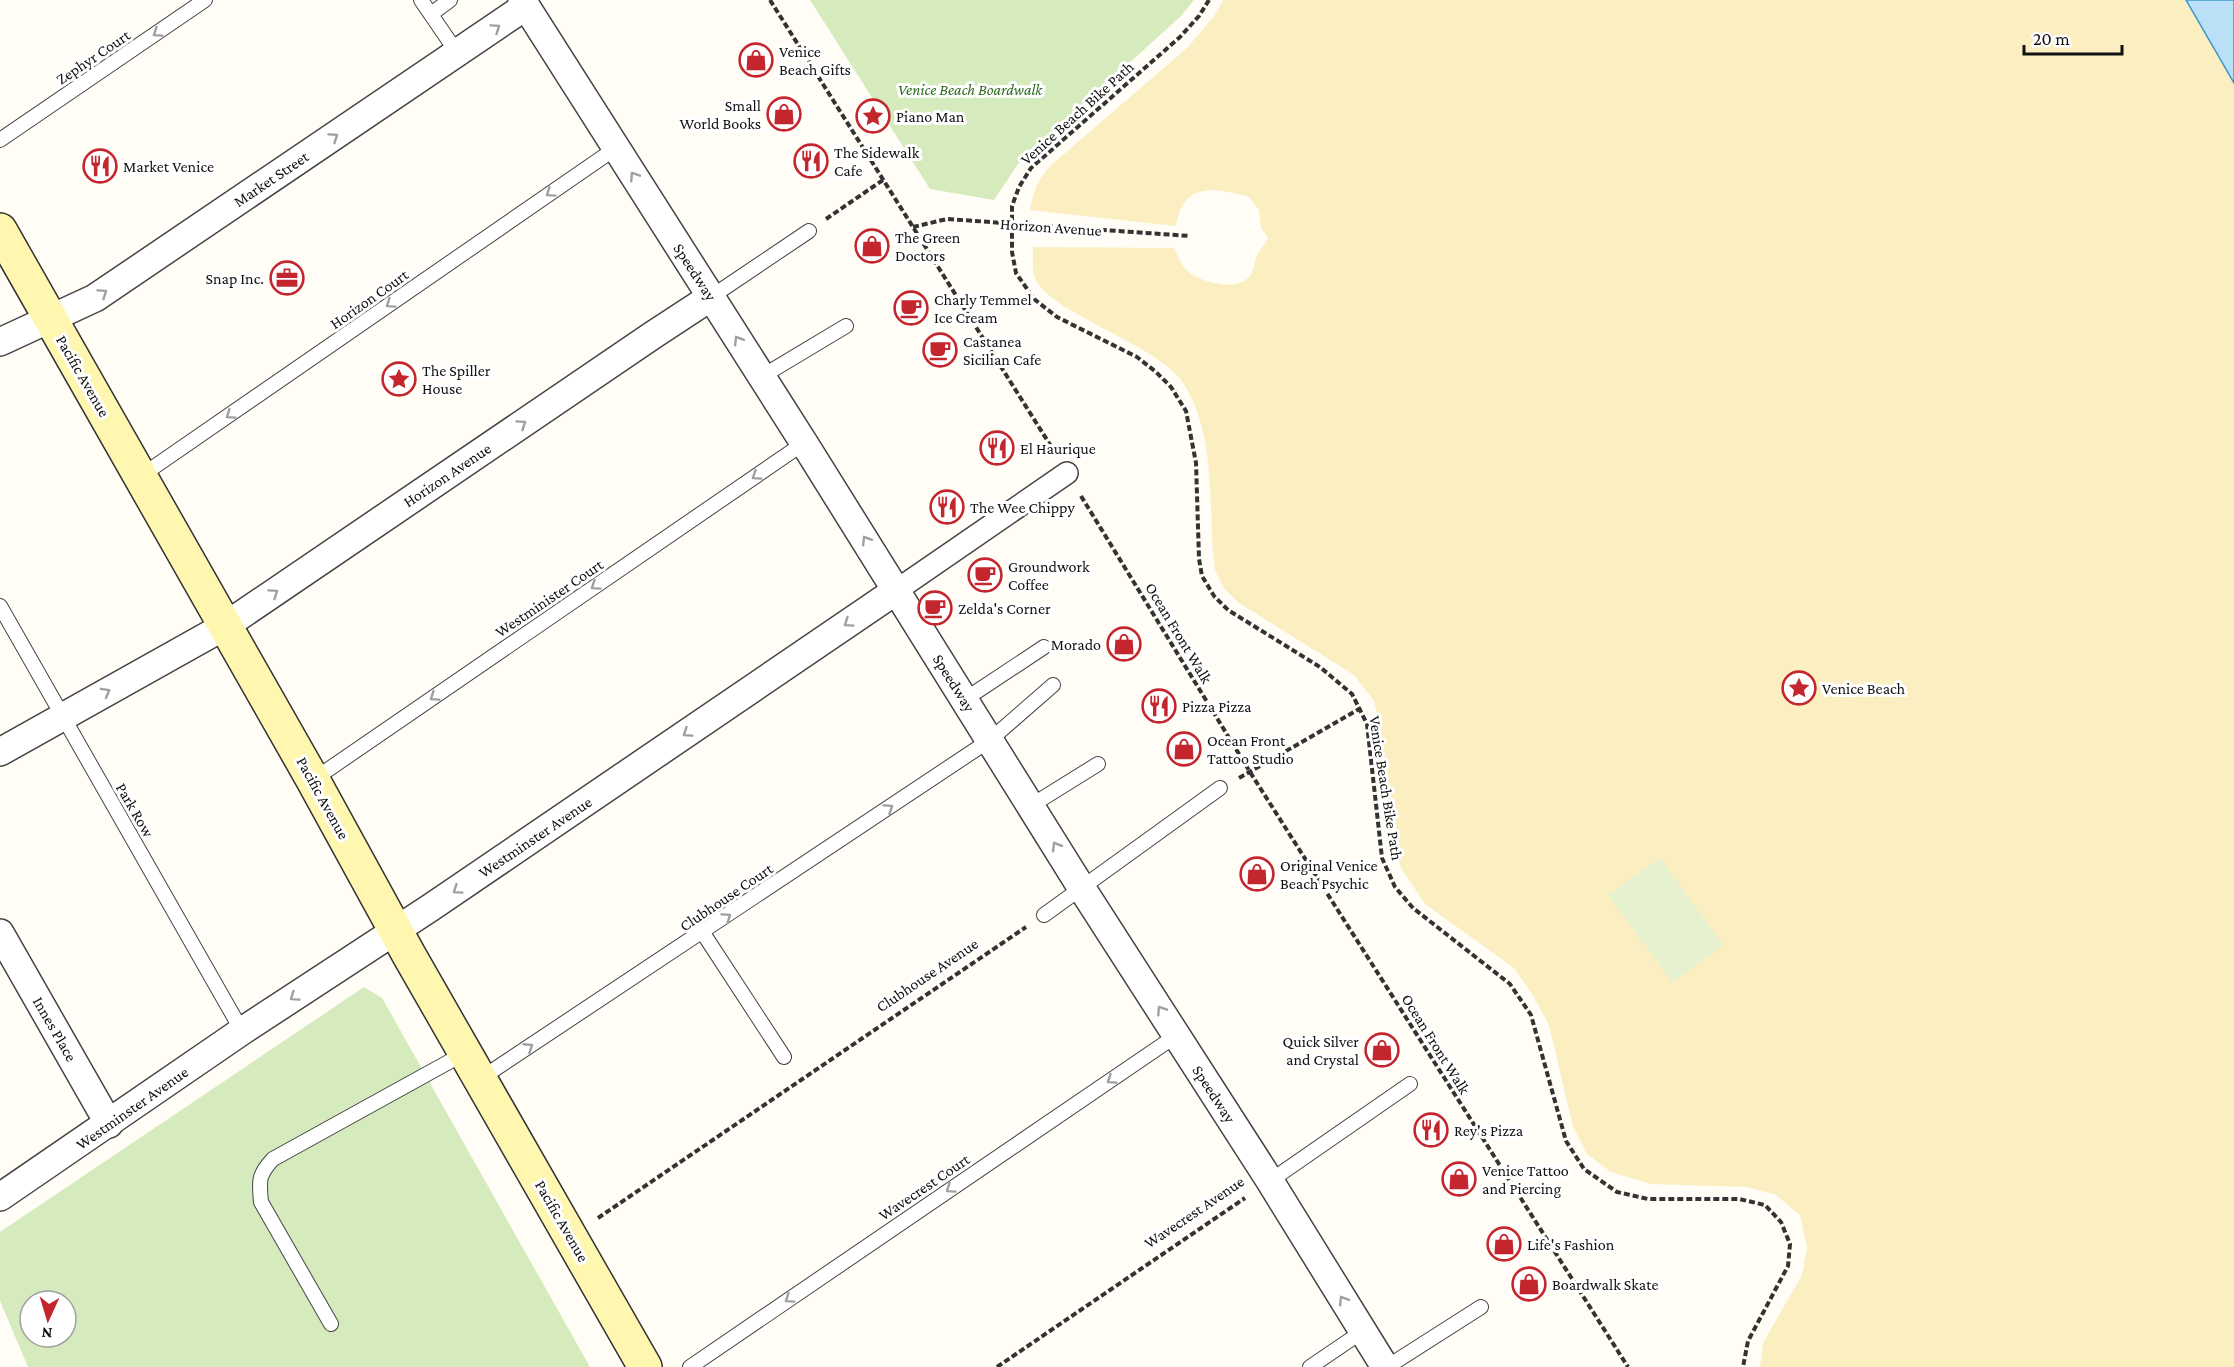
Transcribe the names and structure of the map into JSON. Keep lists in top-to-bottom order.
{
  "streets": {
    "main road": ["Pacific Avenue"],
    "street": [
      "Market Street",
      "Horizon Avenue",
      "Speedway",
      "Westminster Avenue",
      "Innes Place"
    ],
    "lane": [
      "Zephyr Court",
      "Horizon Court",
      "Westminister Court",
      "Park Row",
      "Clubhouse Court",
      "Wavecrest Court",
      "Wavecrest Avenue"
    ],
    "path": ["Venice Beach Bike Path", "Ocean Front Walk", "Clubhouse Avenue"]
  },
  "crossings": [
    ["Venice Beach Bike Path", "Horizon Avenue"],
    ["Market Street", "Speedway"],
    ["Market Street", "Pacific Avenue"],
    ["Horizon Avenue", "Speedway"],
    ["Horizon Avenue", "Pacific Avenue"],
    ["Horizon Avenue", "Ocean Front Walk"],
    ["Horizon Avenue", "Park Row"],
    ["Speedway", "Horizon Court"],
    ["Speedway", "Westminister Court"],
    ["Speedway", "Westminster Avenue"],
    ["Speedway", "Clubhouse Court"],
    ["Speedway", "Wavecrest Court"],
    ["Speedway", "Wavecrest Avenue"],
    ["Horizon Court", "Pacific Avenue"],
    ["Pacific Avenue", "Westminister Court"],
    ["Pacific Avenue", "Westminster Avenue"],
    ["Pacific Avenue", "Clubhouse Court"],
    ["Pacific Avenue", "Clubhouse Avenue"],
    ["Ocean Front Walk", "Westminster Avenue"],
    ["Park Row", "Westminster Avenue"],
    ["Westminster Avenue", "Innes Place"]
  ],
  "one_way": [
    "Zephyr Court",
    "Market Street",
    "Horizon Avenue",
    "Speedway",
    "Horizon Court",
    "Westminister Court",
    "Westminster Avenue",
    "Clubhouse Court",
    "Wavecrest Court"
  ],
  "parks": ["Venice Beach Boardwalk"],
  "places": {
    "shop": [
      "Venice Beach Gifts",
      "Small World Books",
      "The Green Doctors",
      "Morado",
      "Ocean Front Tattoo Studio",
      "Original Venice Beach Psychic",
      "Quick Silver and Crystal",
      "Venice Tattoo and Piercing",
      "Life's Fashion",
      "Boardwalk Skate"
    ],
    "place": ["Piano Man", "The Spiller House", "Venice Beach"],
    "restaurant": [
      "The Sidewalk Cafe",
      "Market Venice",
      "El Haurique",
      "The Wee Chippy",
      "Pizza Pizza",
      "Rey's Pizza"
    ],
    "office": ["Snap Inc."],
    "cafe": [
      "Charly Temmel Ice Cream",
      "Castanea Sicilian Cafe",
      "Groundwork Coffee",
      "Zelda's Corner"
    ]
  },
  "scale_bar": "20 m",
  "north": "bottom"
}
